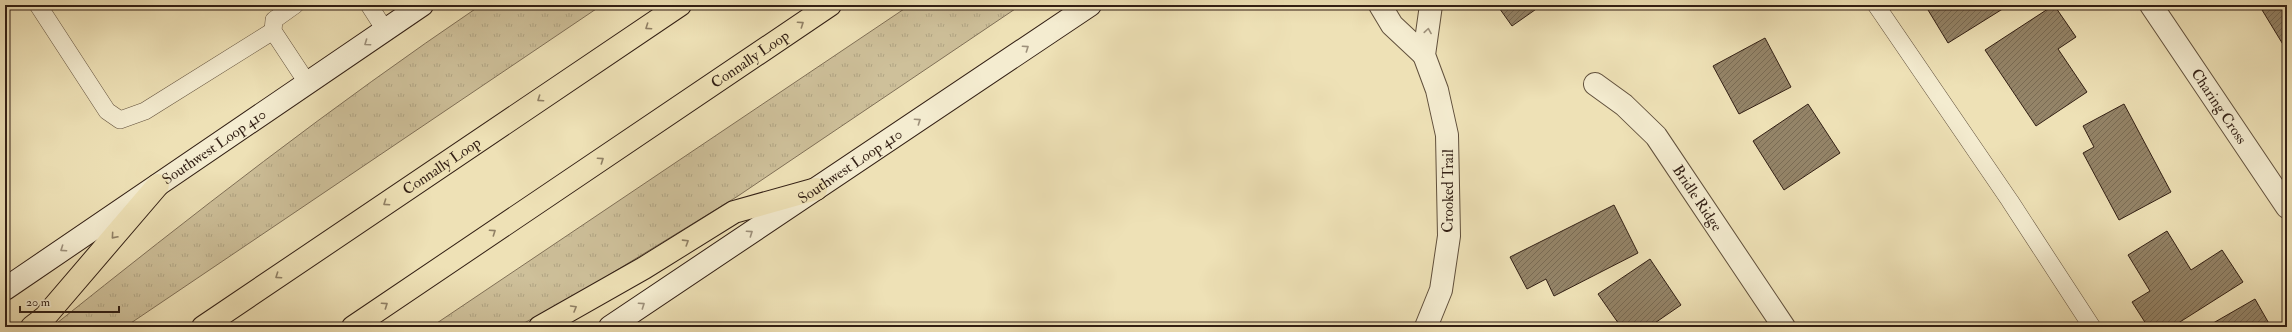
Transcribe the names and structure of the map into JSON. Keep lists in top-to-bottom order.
{
  "streets": {
    "highway": ["Connally Loop"],
    "main road": [
      "Charing Cross",
      "Southwest Loop 410",
      "Crooked Trail",
      "Bridle Ridge"
    ]
  },
  "scale_bar": "20 m"
}
